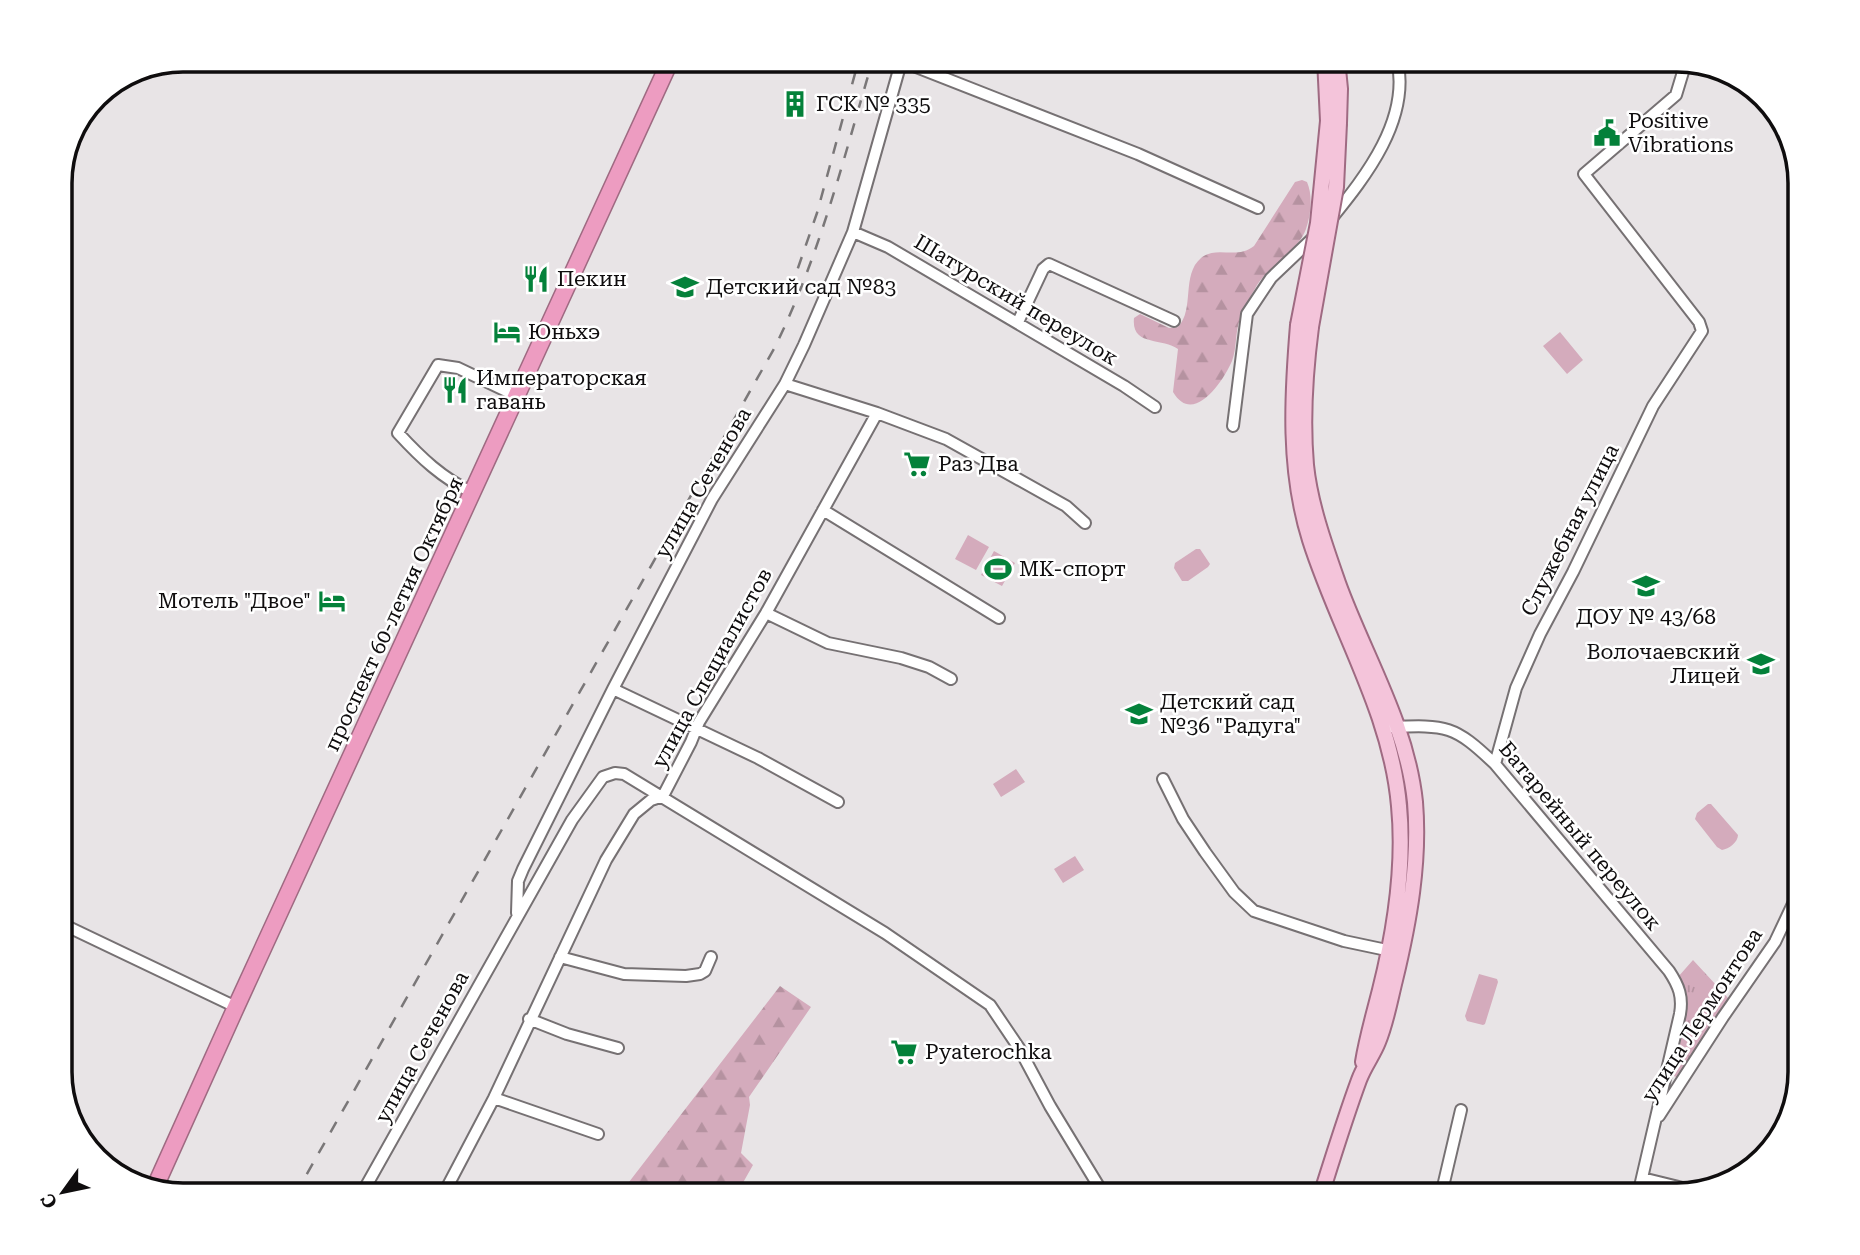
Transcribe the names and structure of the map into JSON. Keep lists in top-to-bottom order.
{
  "streets": {
    "highway": ["проспект 60-летия Октября"],
    "street": [
      "Шатурский переулок",
      "улица Сеченова",
      "Служебная улица",
      "улица Специалистов",
      "Батарейный переулок",
      "улица Лермонтова"
    ]
  },
  "crossings": [
    ["Шатурский переулок", "улица Сеченова"],
    ["улица Сеченова", "улица Специалистов"],
    ["Служебная улица", "Батарейный переулок"],
    ["Батарейный переулок", "улица Лермонтова"]
  ],
  "places": {
    "building": ["ГСК № 335"],
    "public building": ["Positive Vibrations"],
    "restaurant": ["Пекин", "Императорская гавань"],
    "school or university": [
      "Детский сад №83",
      "ДОУ № 43/68",
      "Волочаевский Лицей",
      "Детский сад №36 \"Радуга\""
    ],
    "hotel": ["Юньхэ", "Мотель \"Двое\""],
    "supermarket": ["Раз Два", "Pyaterochka"],
    "sports": ["МК-спорт"]
  },
  "north": "bottom left"
}
